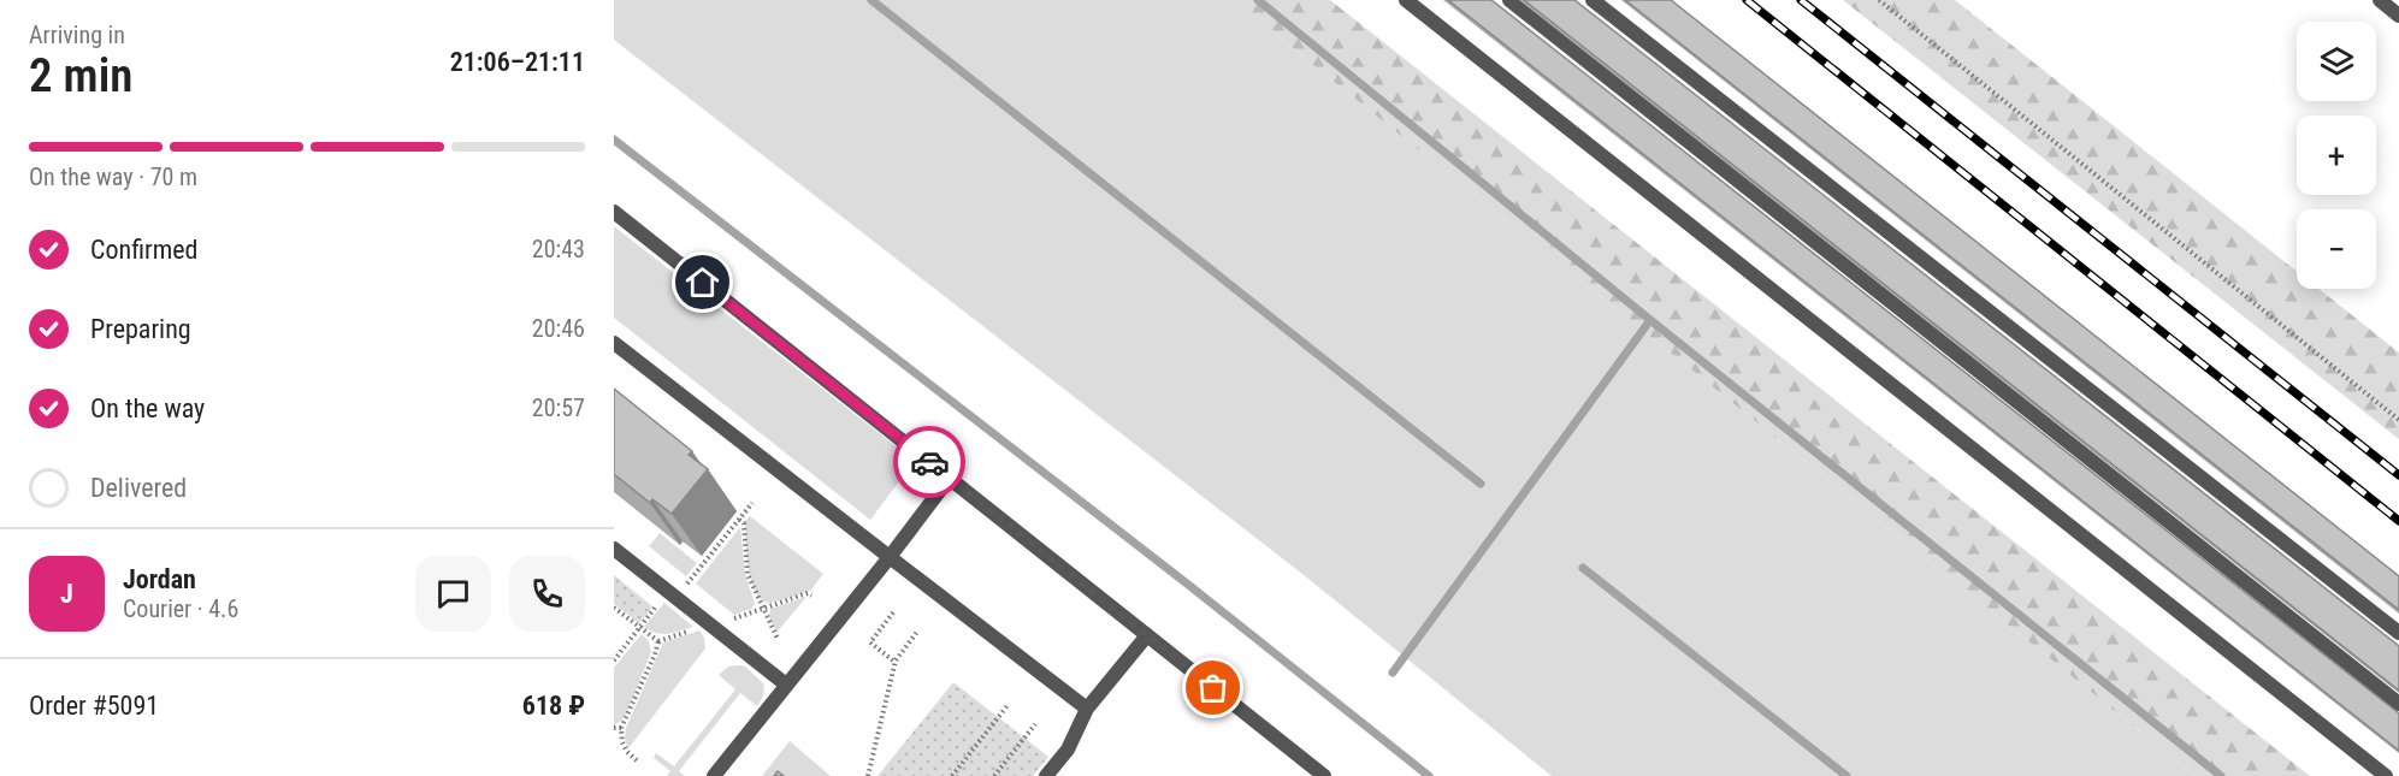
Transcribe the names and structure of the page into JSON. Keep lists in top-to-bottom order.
{
  "page": {
    "heading": ["2 min", "Arriving in", "21:06–21:11"],
    "panel": [
      "Jordan",
      "Courier · 4.6",
      "Order #5091",
      "618 ₽"
    ],
    "map_buttons": ["+", "−"],
    "bar": "On the way · 70 m",
    "list": [
      ["Confirmed", "20:43"],
      ["Preparing", "20:46"],
      ["On the way", "20:57"],
      "Delivered"
    ],
    "round": "J"
  }
}
